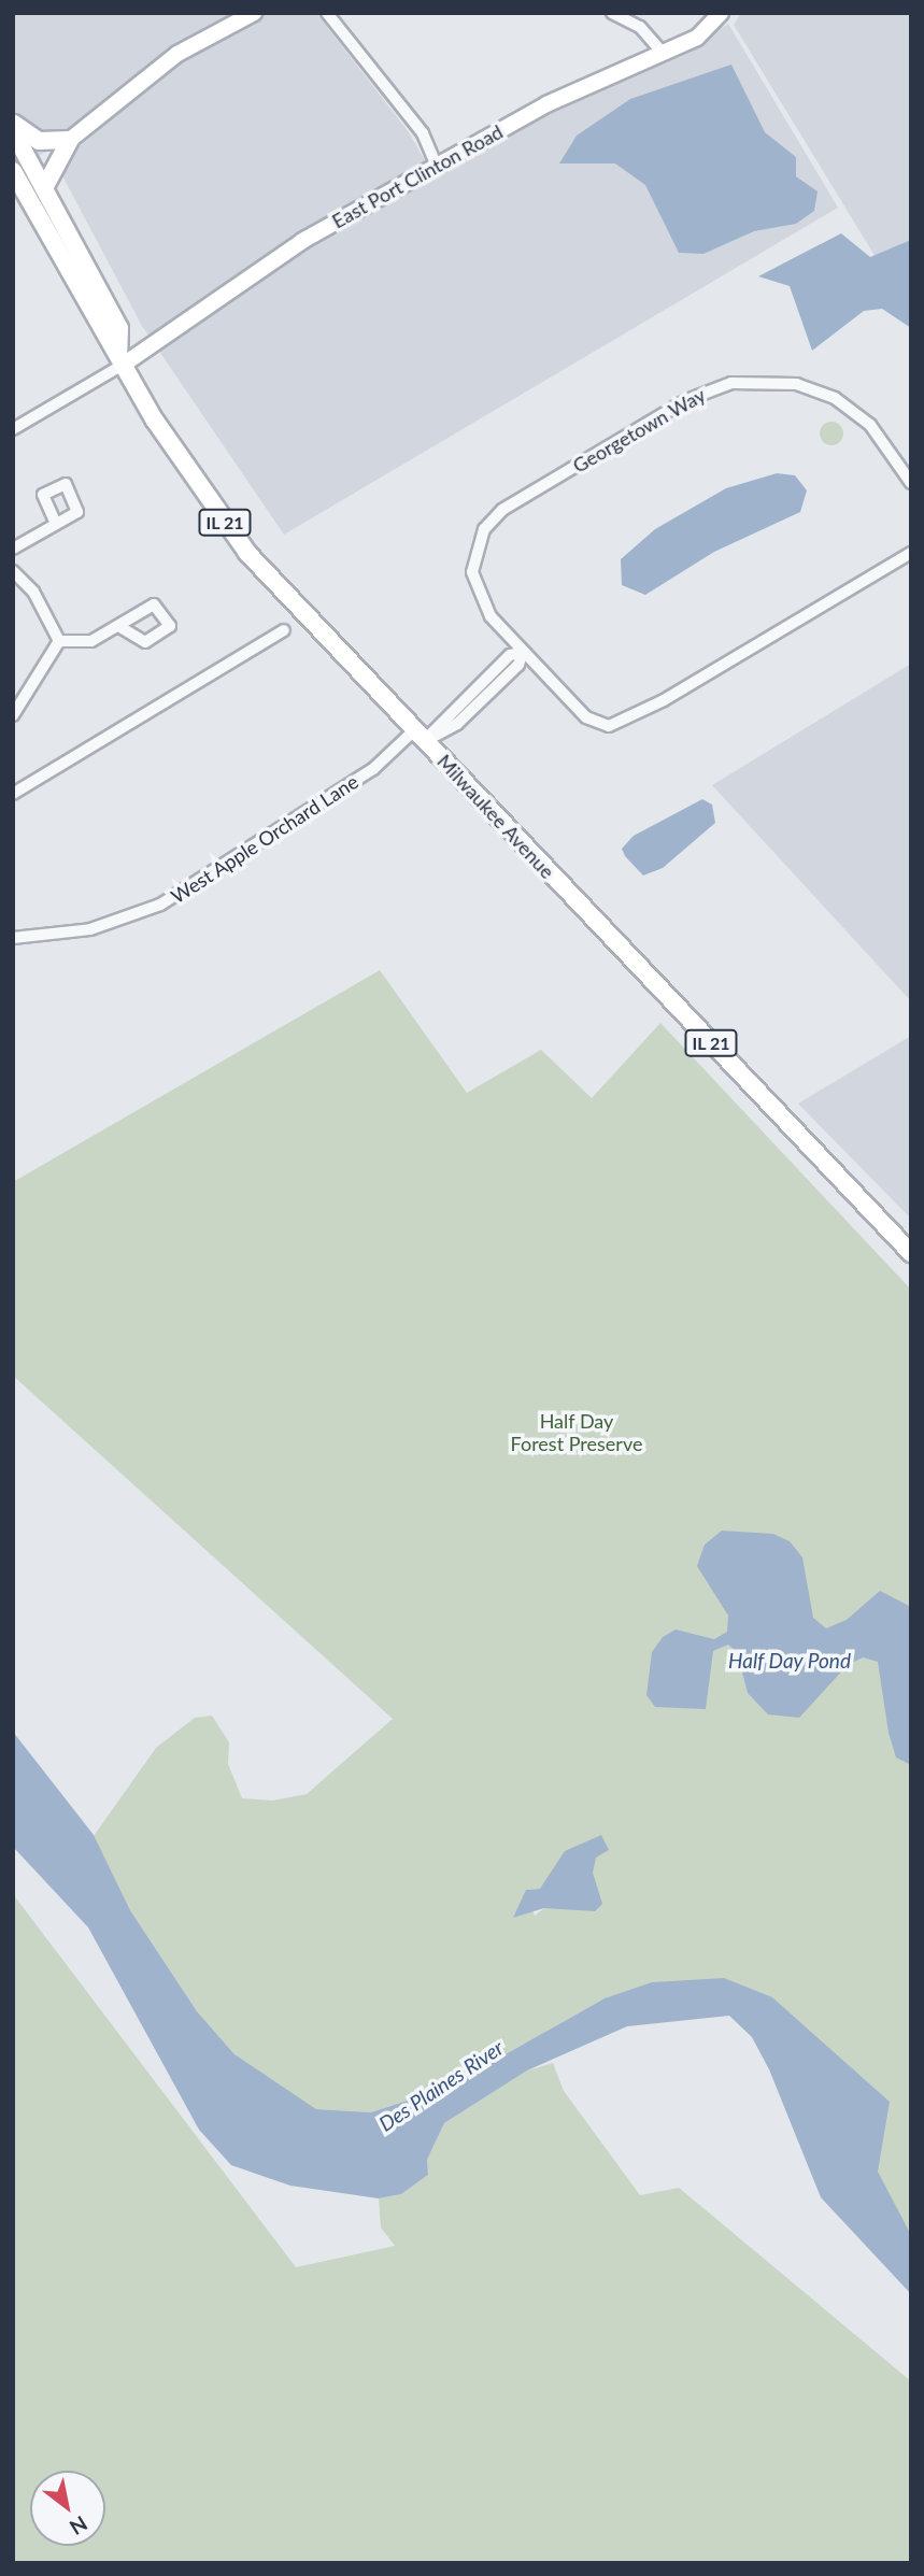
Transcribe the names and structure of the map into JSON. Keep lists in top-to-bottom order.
{
  "streets": {
    "main road": ["IL 21", "Milwaukee Avenue"],
    "street": ["East Port Clinton Road", "Georgetown Way", "West Apple Orchard Lane"]
  },
  "crossings": [
    ["East Port Clinton Road", "Milwaukee Avenue"],
    ["Milwaukee Avenue", "West Apple Orchard Lane"]
  ],
  "water": ["Half Day Pond", "Des Plaines River"],
  "parks": ["Half Day Forest Preserve"],
  "north": "bottom right"
}
